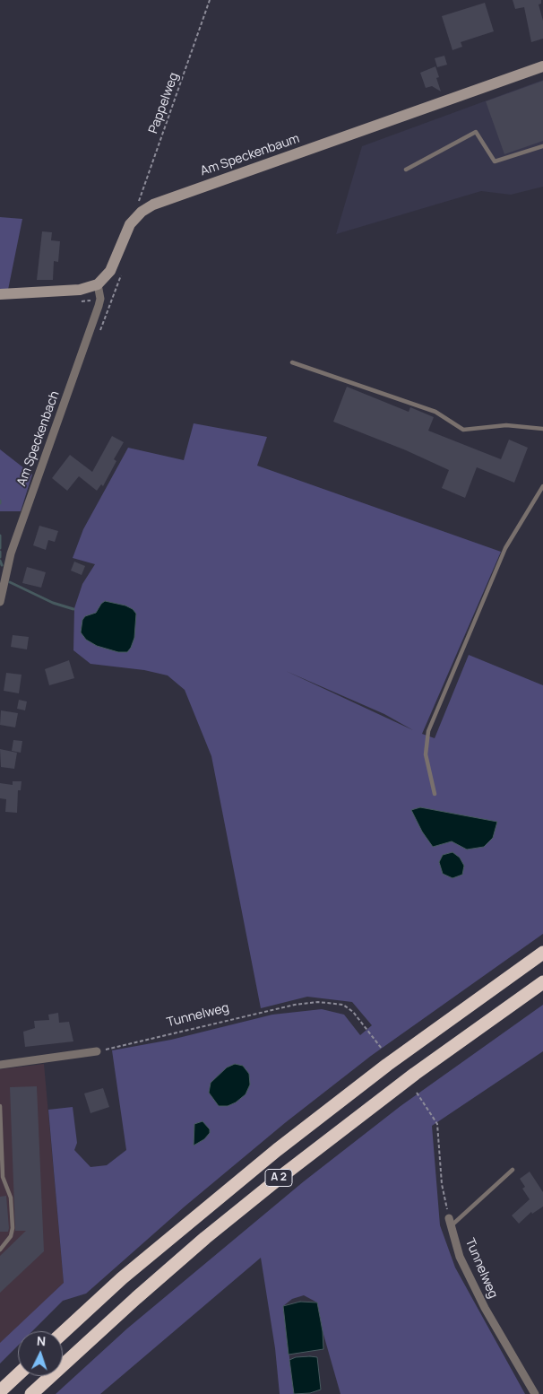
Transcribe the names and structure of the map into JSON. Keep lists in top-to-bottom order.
{
  "streets": {
    "highway": ["A 2"],
    "main road": ["Am Speckenbaum"],
    "street": ["Am Speckenbach", "Tunnelweg"],
    "path": ["Pappelweg"]
  },
  "crossings": [
    ["Pappelweg", "Am Speckenbaum"],
    ["Am Speckenbaum", "Am Speckenbach"]
  ],
  "north": "top"
}
